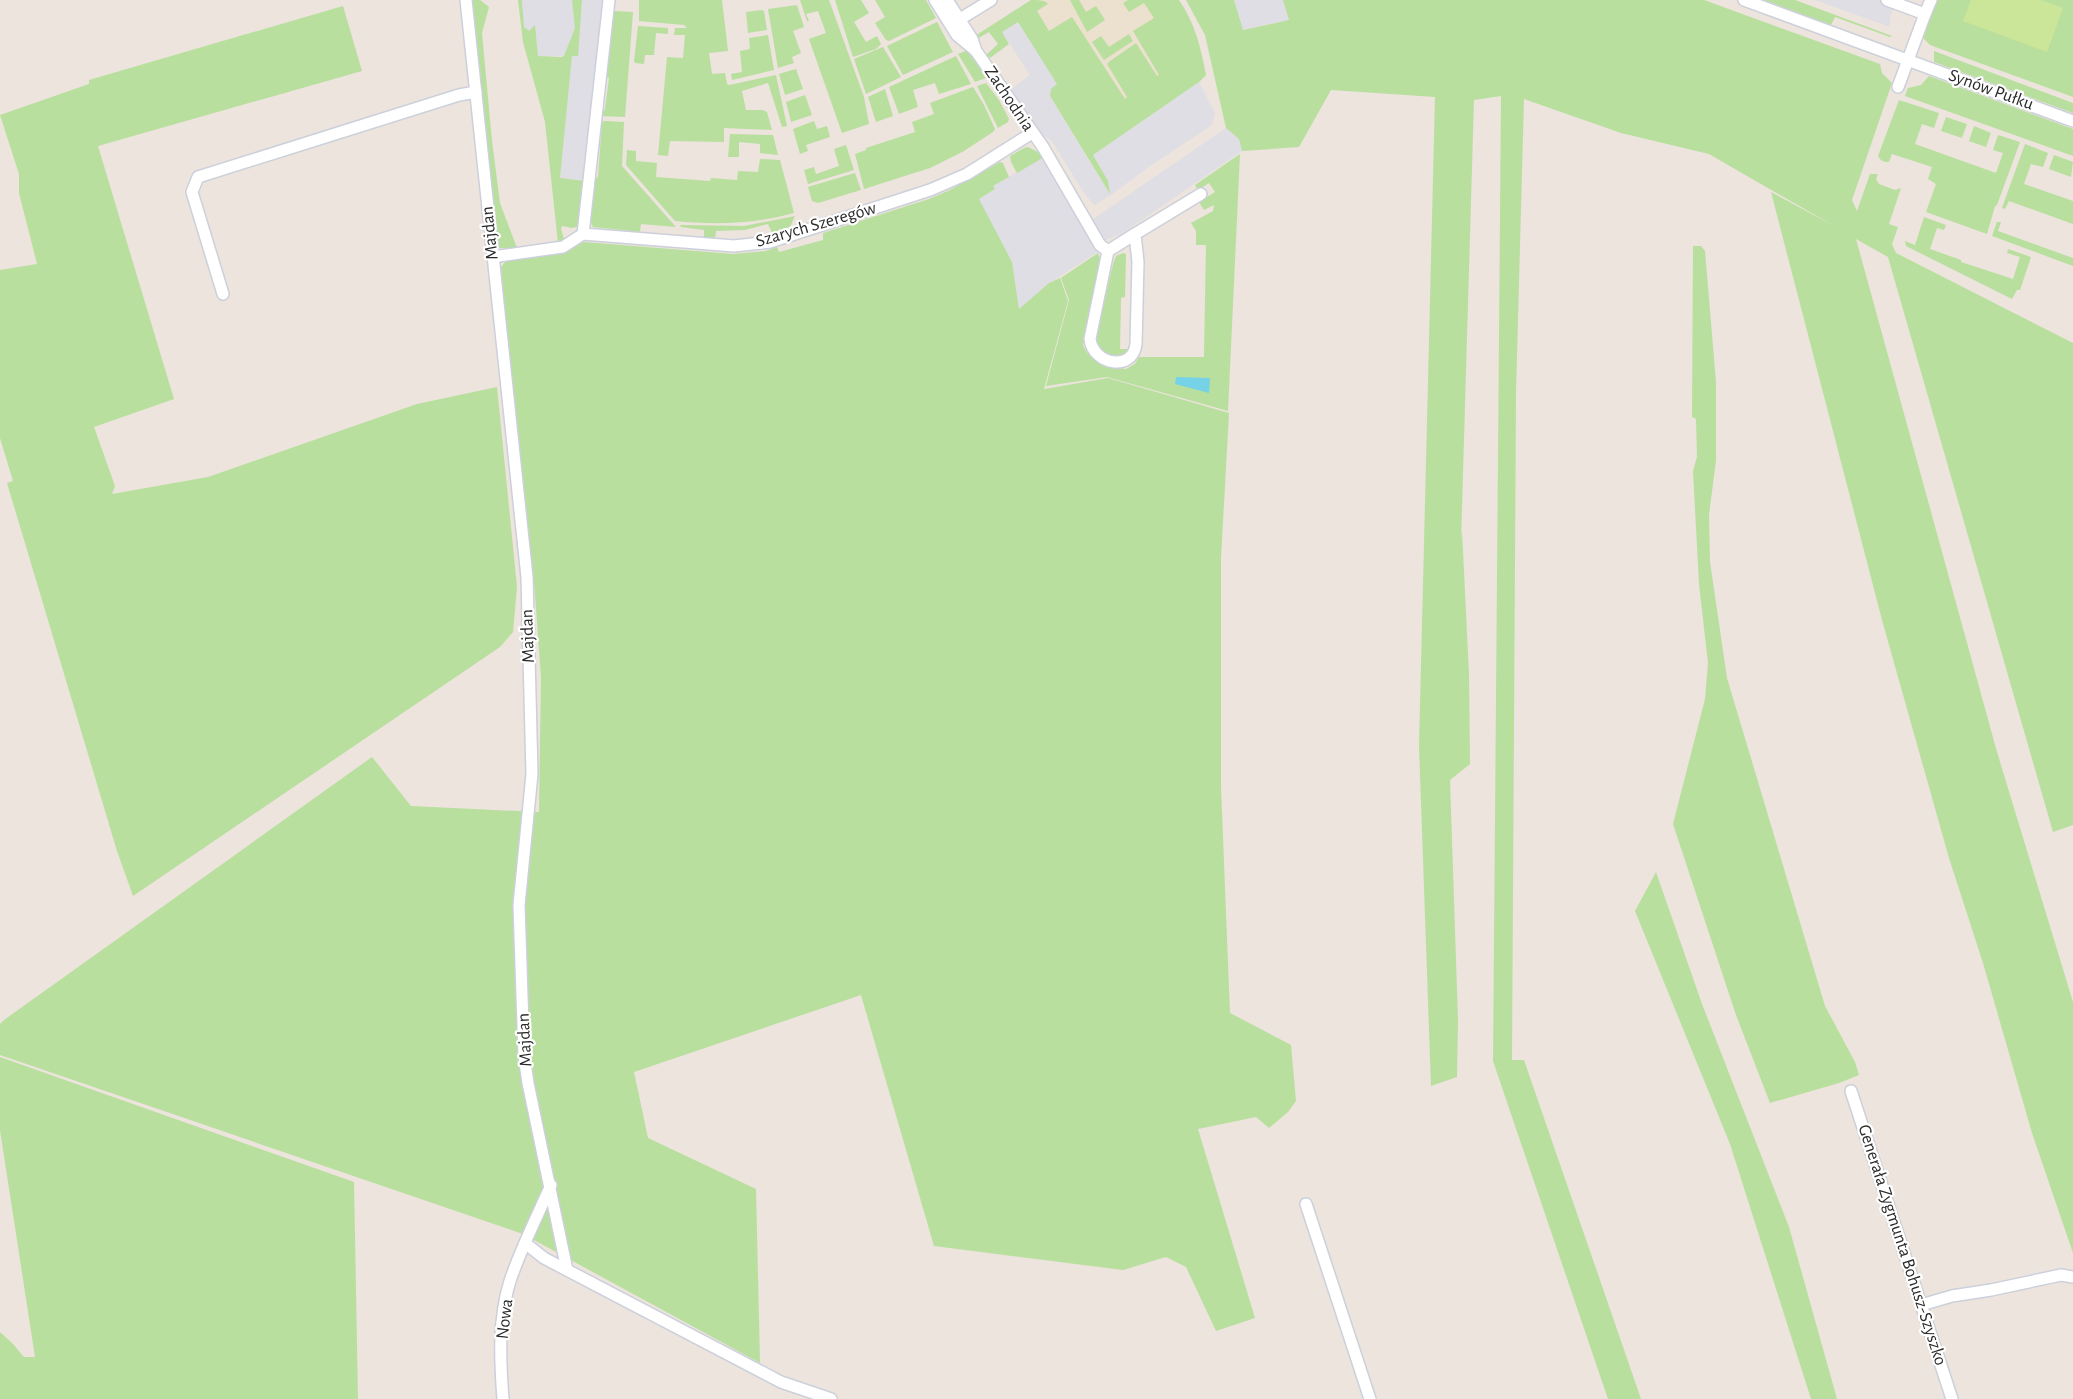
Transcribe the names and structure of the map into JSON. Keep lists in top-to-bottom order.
{
  "streets": {
    "street": [
      "Synów Pułku",
      "Zachodnia",
      "Szarych Szeregów",
      "Majdan",
      "Generała Zygmunta Bohusz-Szyszko",
      "Nowa"
    ]
  },
  "crossings": [
    ["Zachodnia", "Szarych Szeregów"],
    ["Majdan", "Nowa"]
  ]
}
